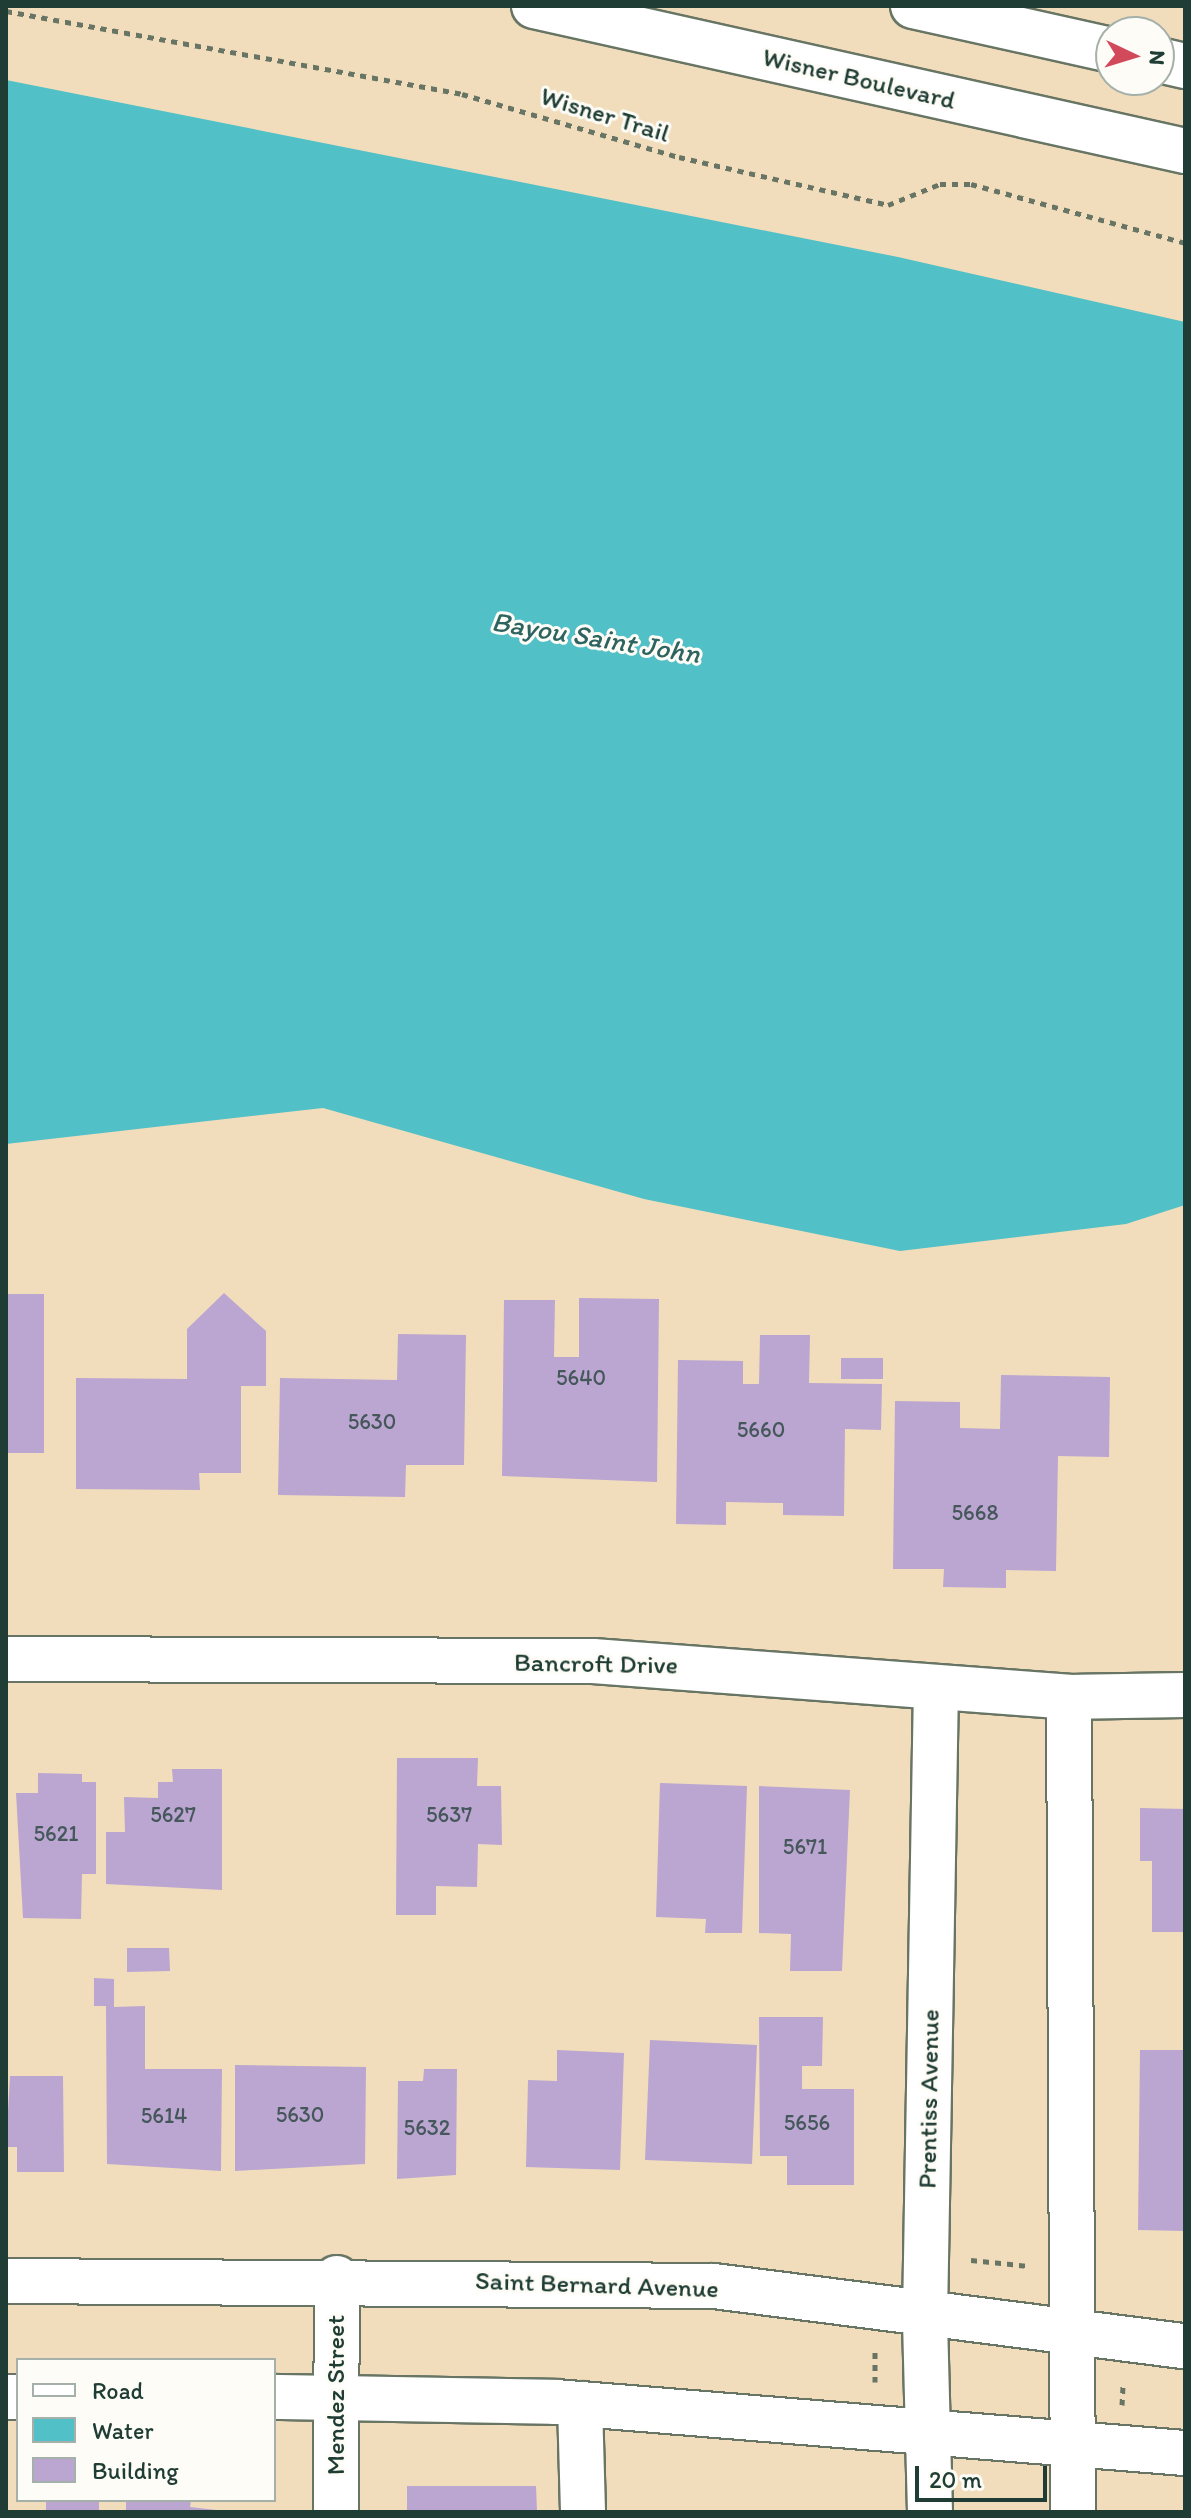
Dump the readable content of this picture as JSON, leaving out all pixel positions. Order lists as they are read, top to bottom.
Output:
{
  "streets": {
    "street": [
      "Wisner Boulevard",
      "Bancroft Drive",
      "Prentiss Avenue",
      "Saint Bernard Avenue",
      "Mendez Street"
    ],
    "path": ["Wisner Trail"]
  },
  "crossings": [
    ["Bancroft Drive", "Prentiss Avenue"],
    ["Prentiss Avenue", "Saint Bernard Avenue"],
    ["Saint Bernard Avenue", "Mendez Street"]
  ],
  "water": ["Bayou Saint John"],
  "house_numbers": [
    "5640",
    "5630",
    "5660",
    "5668",
    "5627",
    "5637",
    "5621",
    "5671",
    "5630",
    "5614",
    "5656",
    "5632"
  ],
  "legend": ["Road", "Water", "Building"],
  "scale_bar": "20 m",
  "north": "right"
}
